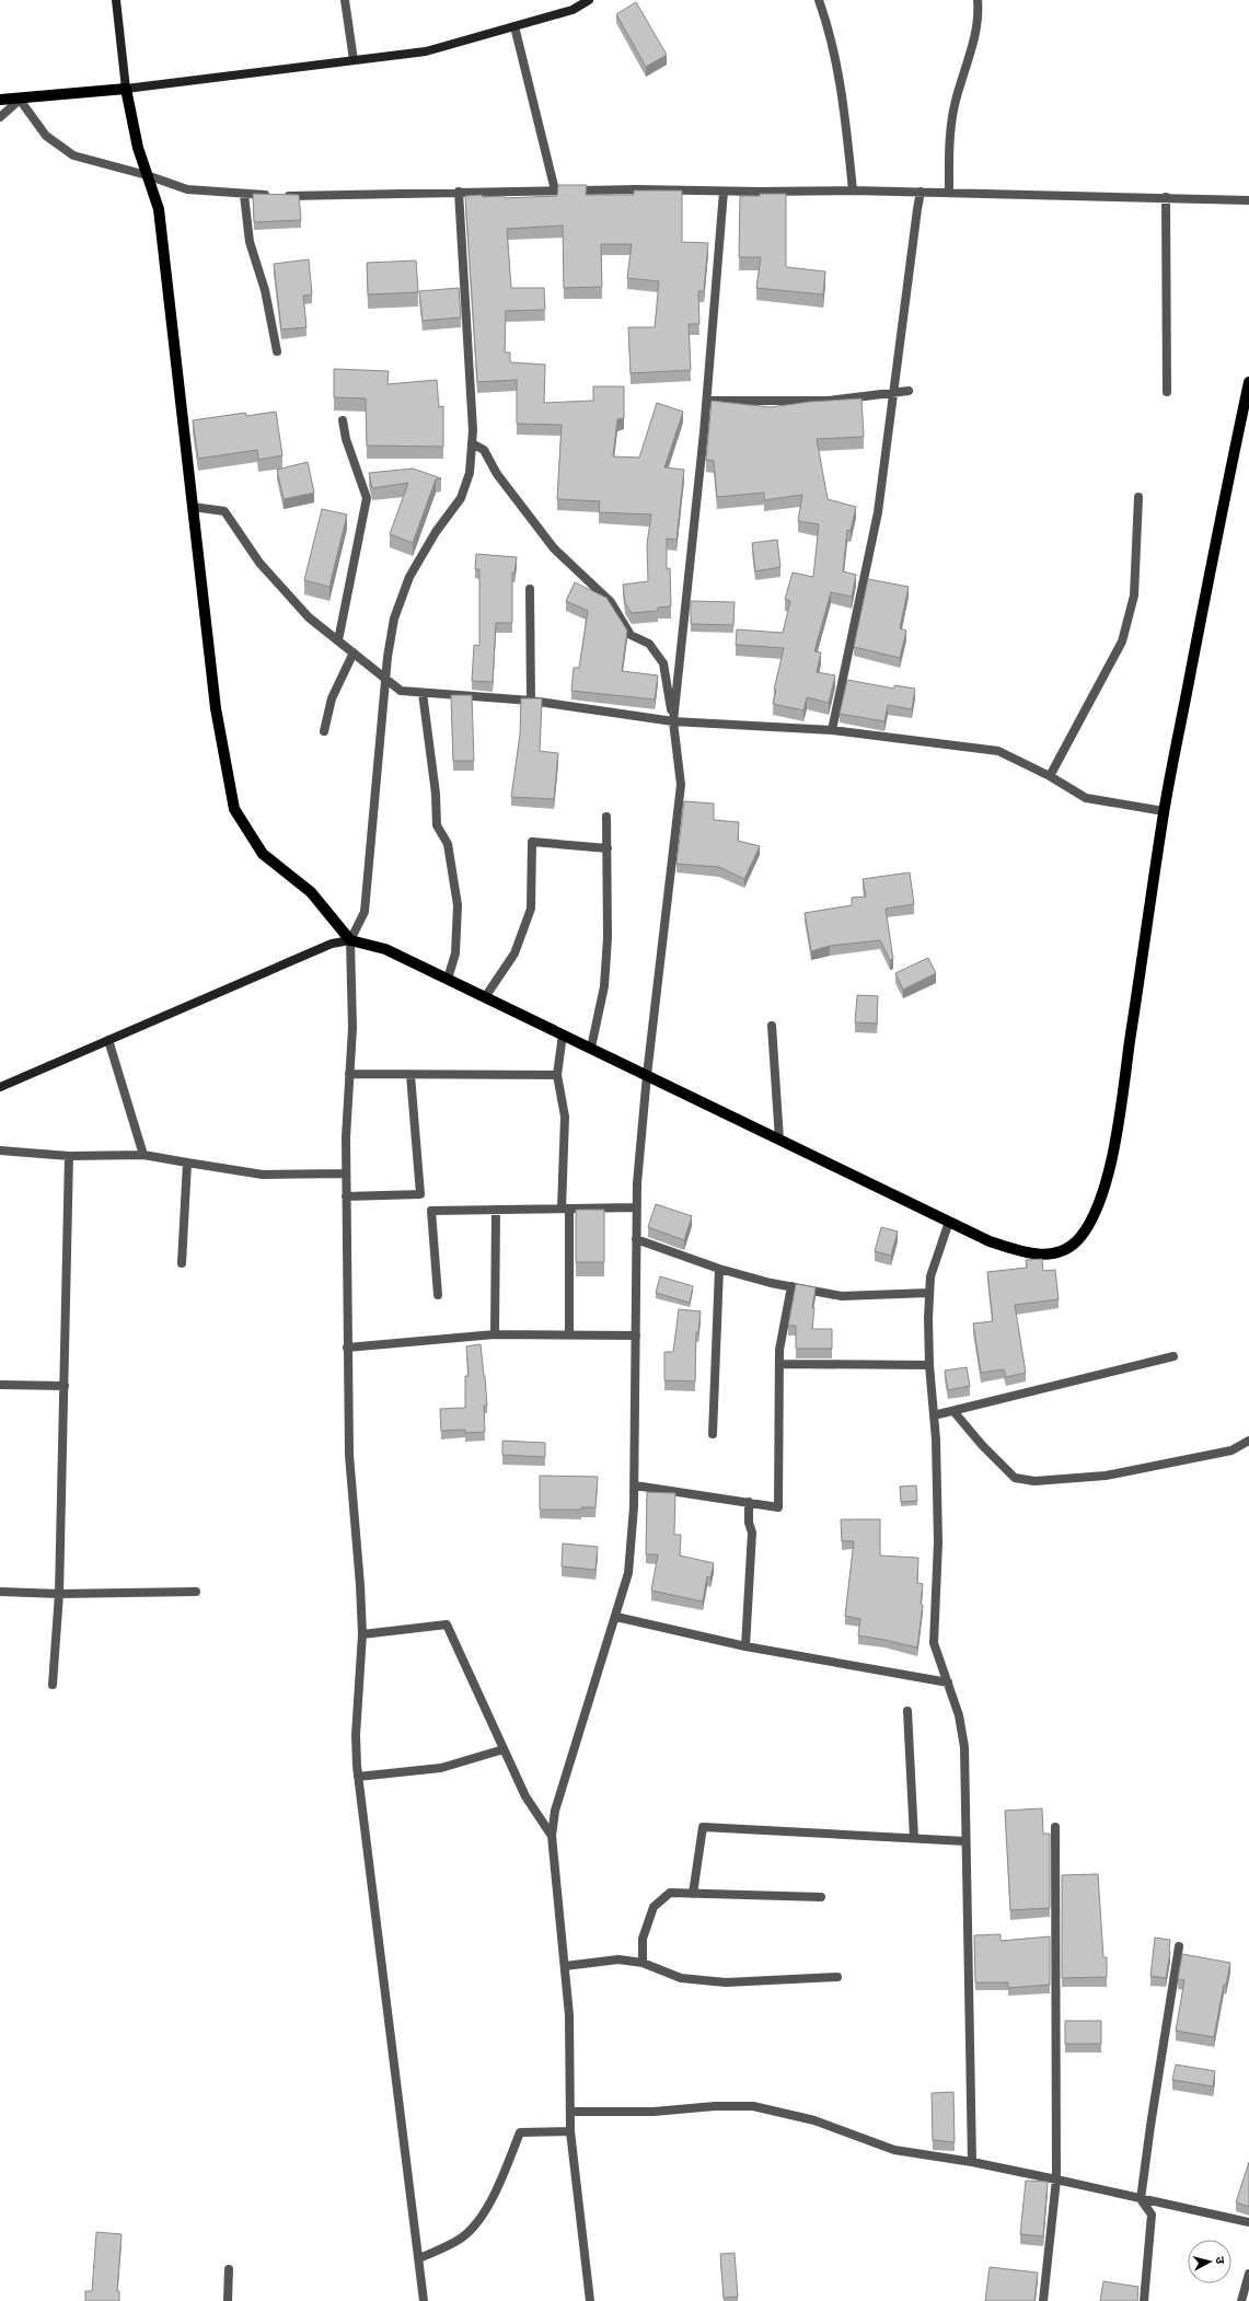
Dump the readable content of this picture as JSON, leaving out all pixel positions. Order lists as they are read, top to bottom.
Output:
{
  "north": "right"
}
